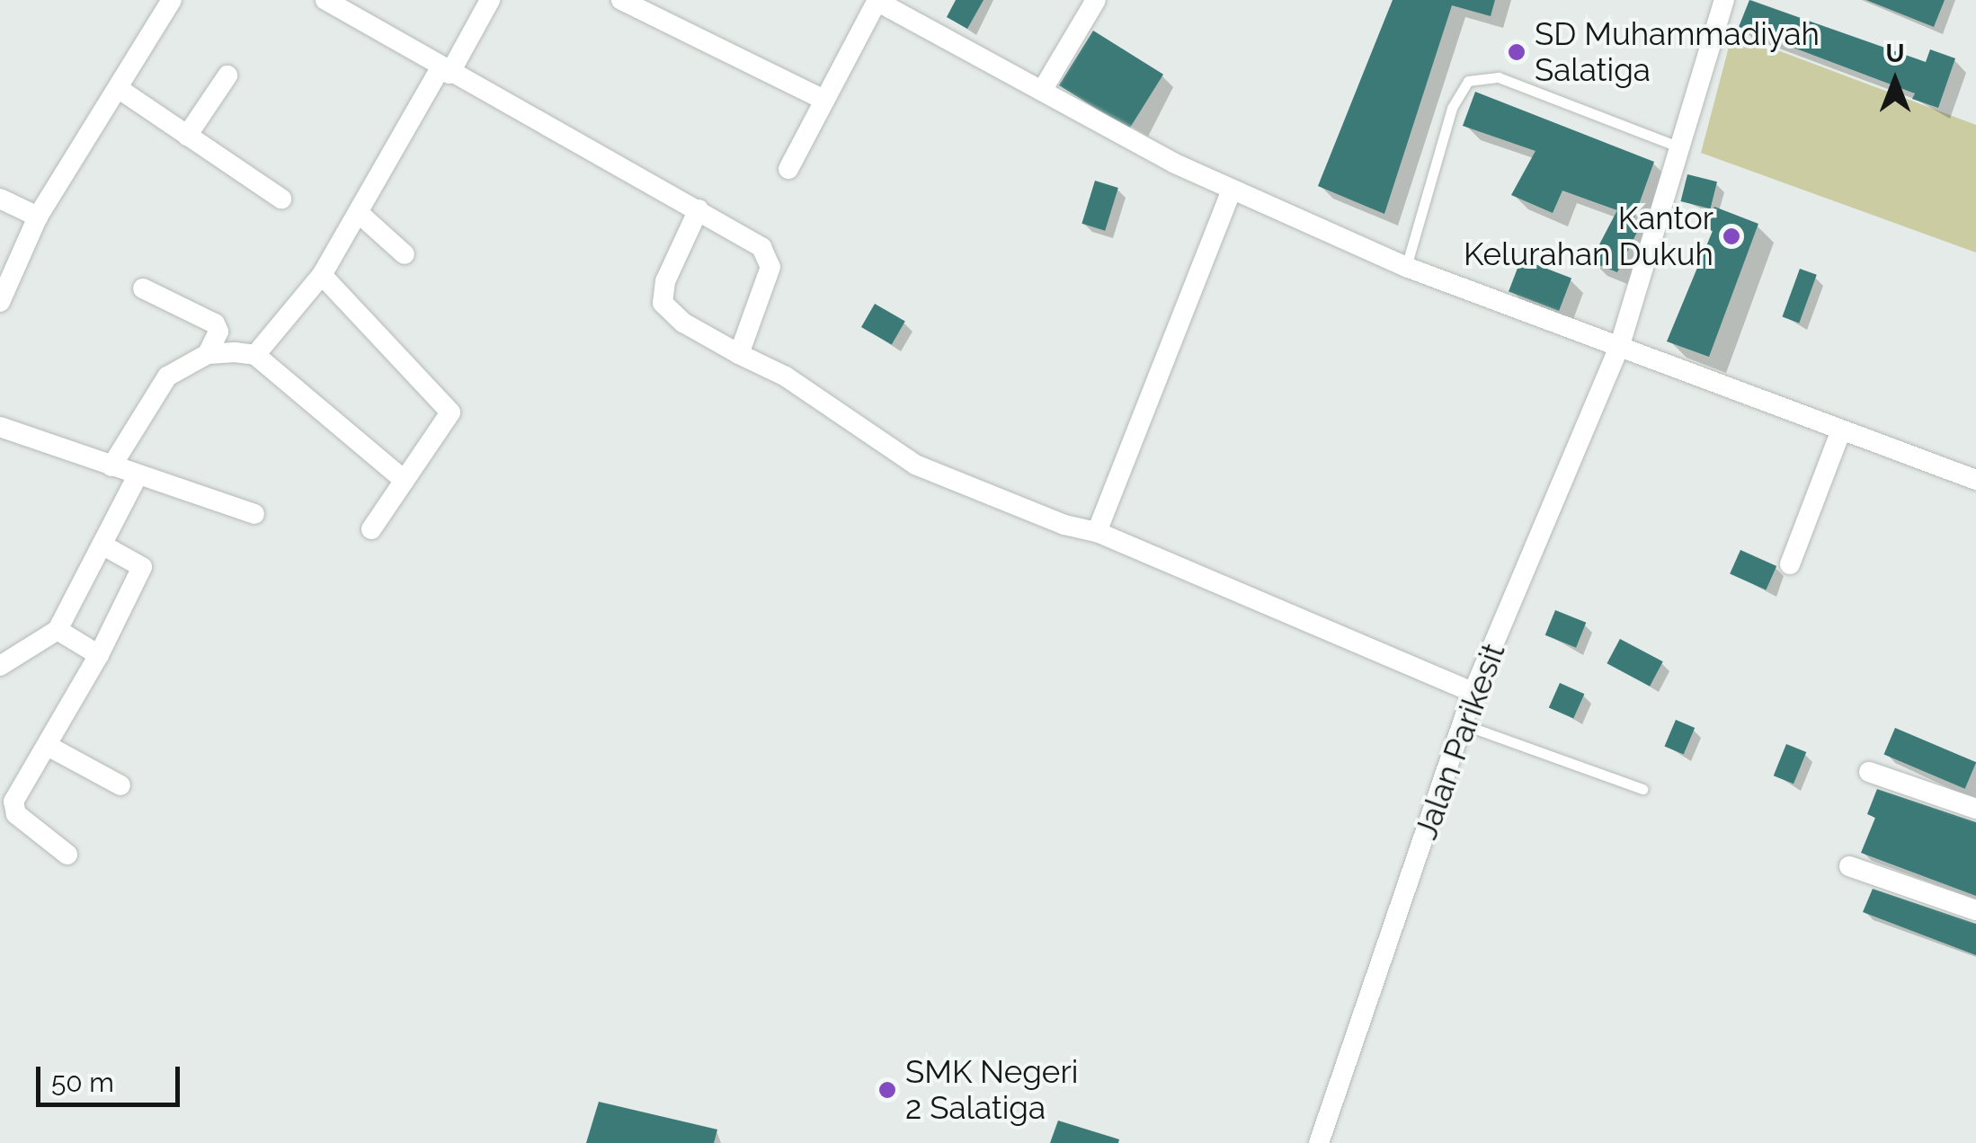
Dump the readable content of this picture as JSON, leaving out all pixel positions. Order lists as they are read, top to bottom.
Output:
{
  "streets": {
    "street": ["Jalan Parikesit"]
  },
  "places": ["SD Muhammadiyah Salatiga", "Kantor Kelurahan Dukuh", "SMK Negeri 2 Salatiga"],
  "scale_bar": "50 m",
  "north": "top"
}
